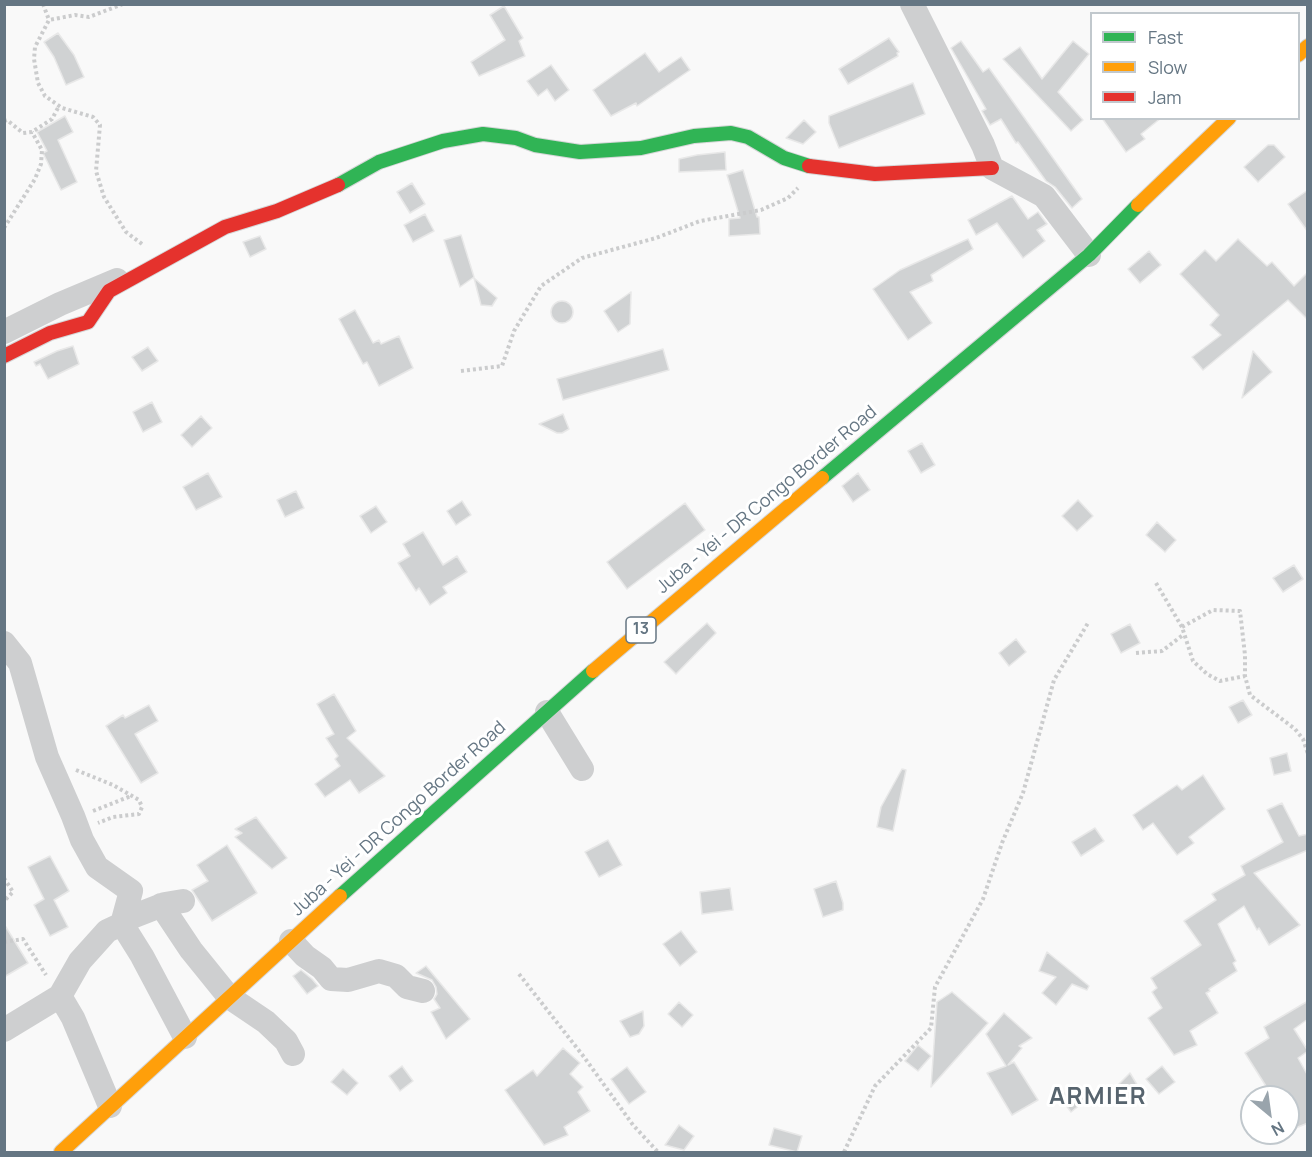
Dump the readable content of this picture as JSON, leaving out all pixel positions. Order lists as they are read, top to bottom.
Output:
{
  "streets": {
    "main road": ["Juba - Yei - DR Congo Border Road", "13"]
  },
  "districts": ["ARMIER"],
  "legend": ["Fast", "Slow", "Jam"],
  "north": "bottom right"
}
